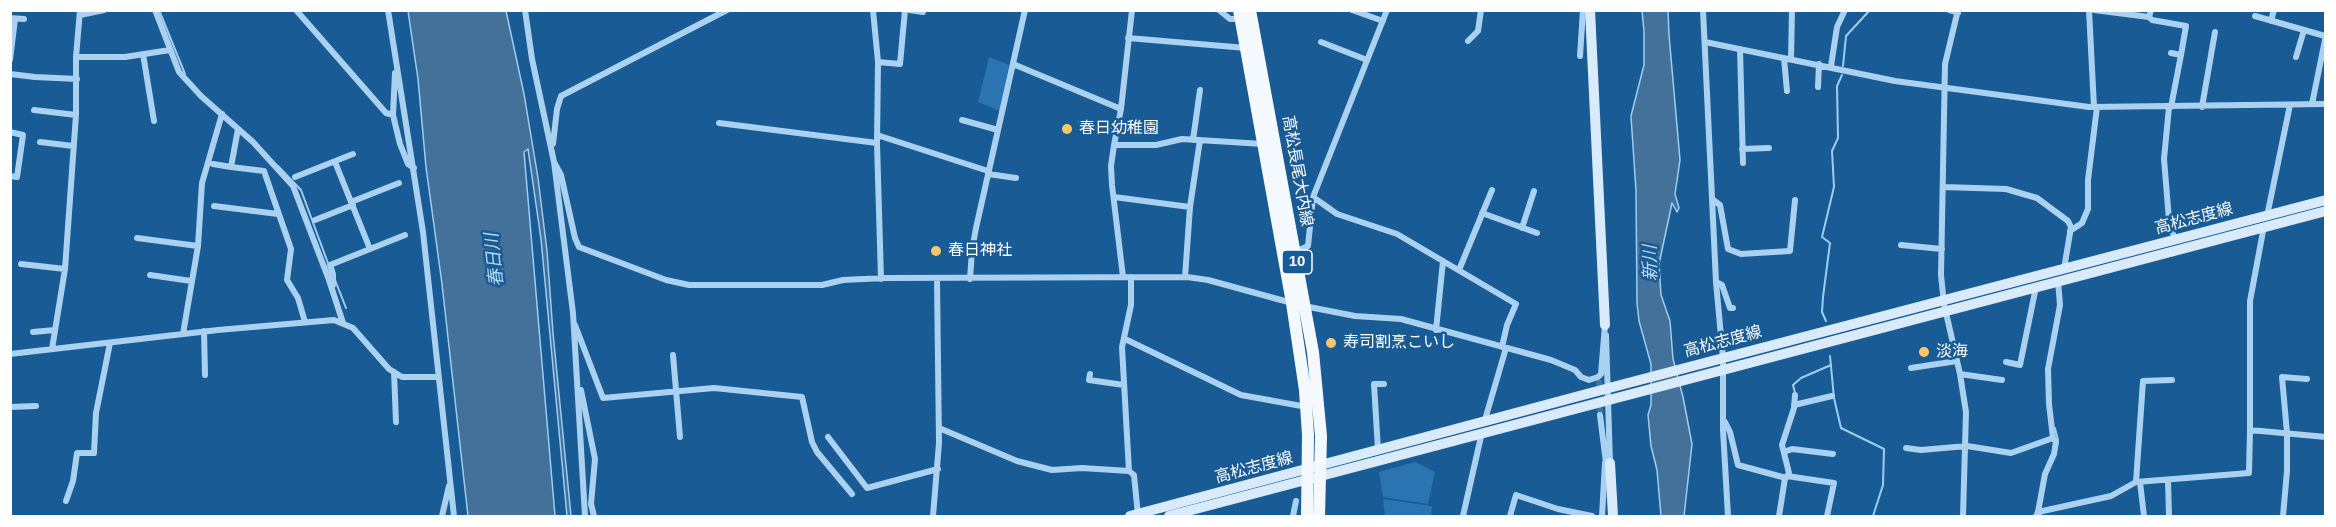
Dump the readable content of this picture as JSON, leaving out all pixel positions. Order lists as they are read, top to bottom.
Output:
{
  "streets": {
    "main road": ["高松長尾大内線", "高松志度線", "10"]
  },
  "crossings": [
    ["高松長尾大内線", "高松志度線"]
  ],
  "water": ["春日川", "新川"],
  "places": [
    "春日幼稚園",
    "春日神社",
    "寿司割烹こいし",
    "淡海"
  ]
}
